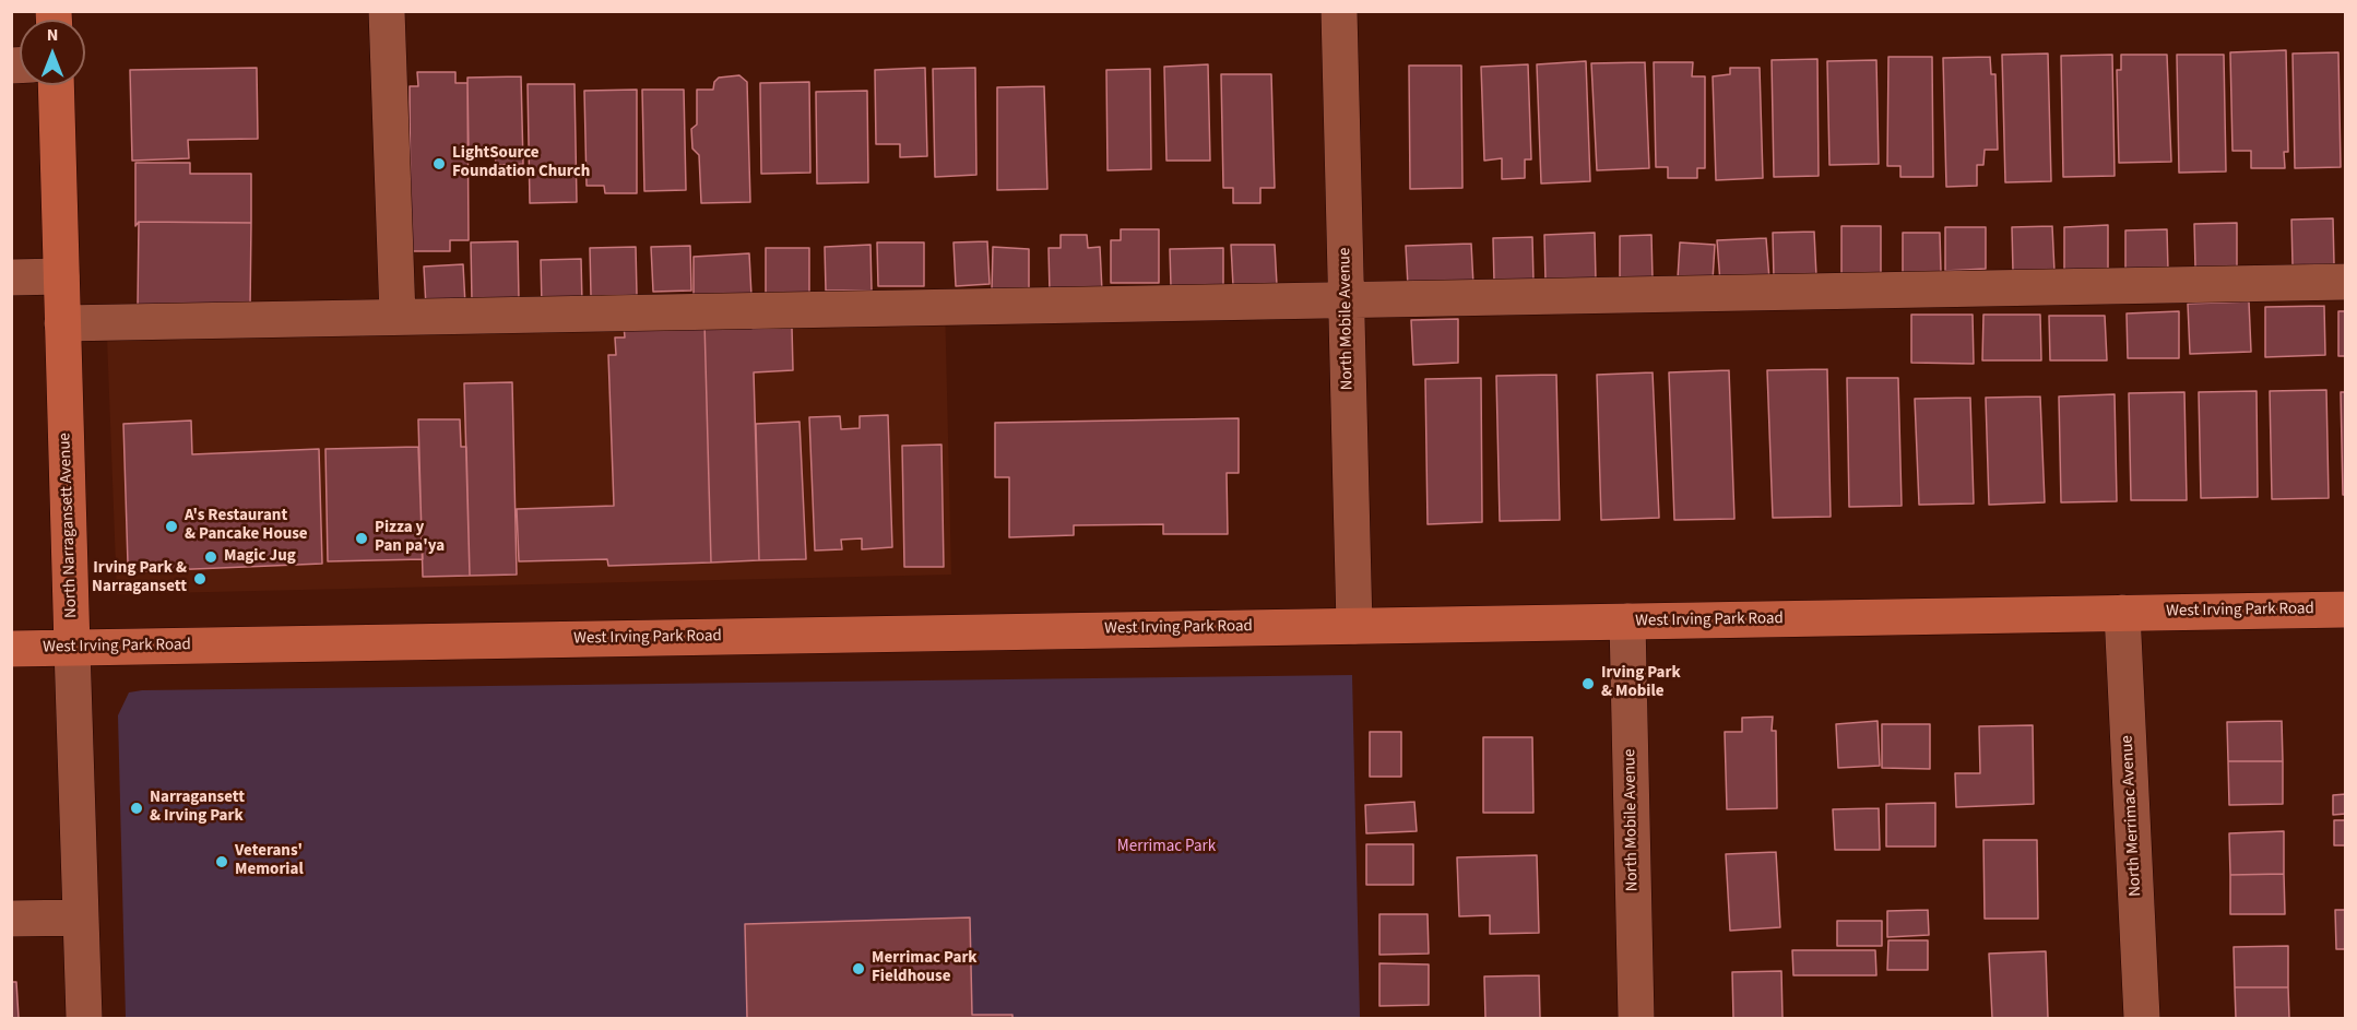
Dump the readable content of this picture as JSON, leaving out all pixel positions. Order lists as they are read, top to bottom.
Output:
{
  "streets": {
    "main road": ["North Narragansett Avenue", "West Irving Park Road"],
    "street": ["North Mobile Avenue", "North Merrimac Avenue"]
  },
  "crossings": [
    ["North Mobile Avenue", "West Irving Park Road"],
    ["North Narragansett Avenue", "West Irving Park Road"],
    ["West Irving Park Road", "North Merrimac Avenue"]
  ],
  "parks": ["Merrimac Park"],
  "places": [
    "LightSource Foundation Church",
    "A's Restaurant & Pancake House",
    "Pizza y Pan pa'ya",
    "Magic Jug",
    "Irving Park & Narragansett",
    "Irving Park & Mobile",
    "Narragansett & Irving Park",
    "Veterans' Memorial",
    "Merrimac Park Fieldhouse"
  ],
  "north": "top"
}
